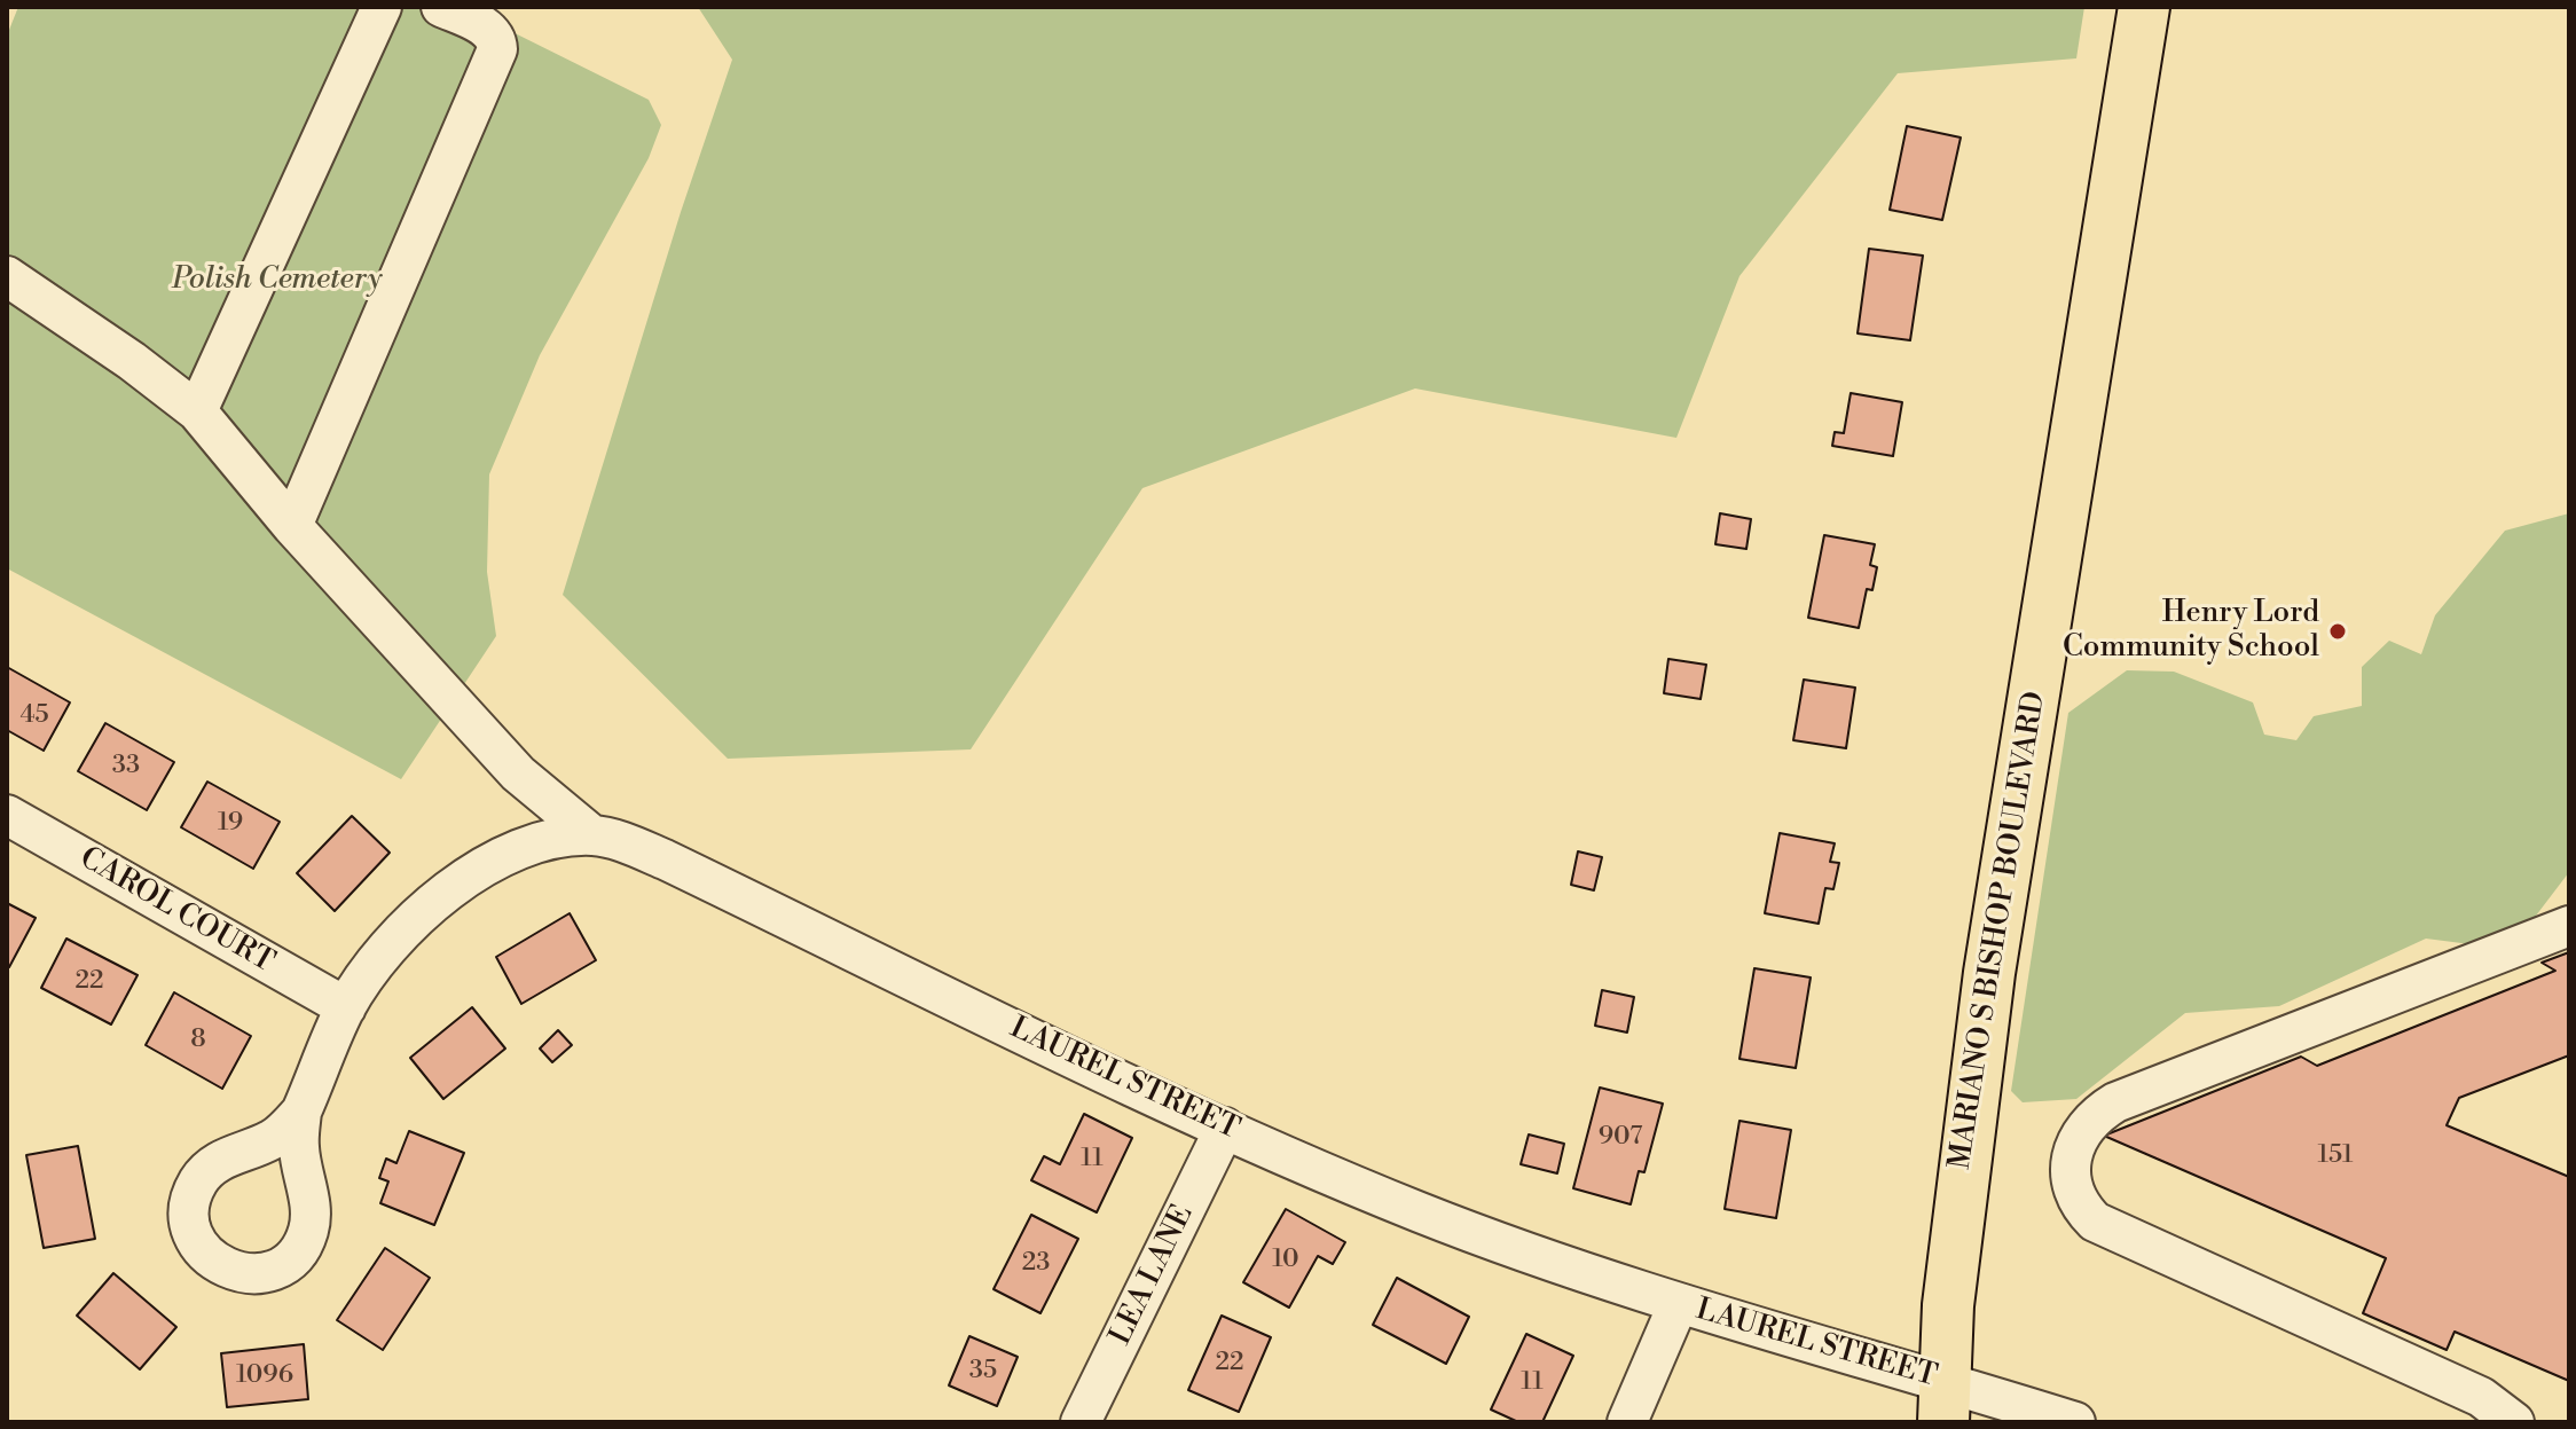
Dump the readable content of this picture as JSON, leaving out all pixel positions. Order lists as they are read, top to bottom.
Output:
{
  "streets": {
    "main road": ["MARIANO S BISHOP BOULEVARD"],
    "street": ["CAROL COURT", "LAUREL STREET", "LEA LANE"]
  },
  "crossings": [
    ["CAROL COURT", "LAUREL STREET"],
    ["MARIANO S BISHOP BOULEVARD", "LAUREL STREET"],
    ["LAUREL STREET", "LEA LANE"]
  ],
  "parks": ["Polish Cemetery"],
  "places": ["Henry Lord Community School"],
  "house_numbers": [
    "45",
    "33",
    "19",
    "22",
    "8",
    "907",
    "151",
    "11",
    "10",
    "23",
    "22",
    "35",
    "1096",
    "11"
  ]
}
